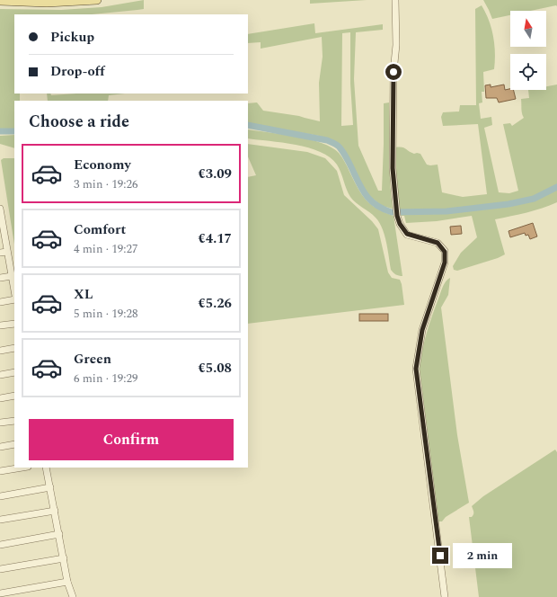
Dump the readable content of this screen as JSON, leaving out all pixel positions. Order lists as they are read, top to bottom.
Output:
{
  "north": "top",
  "page": {
    "banner": ["Pickup", "Drop-off"],
    "heading": "Choose a ride",
    "list": [
      {
        "name": "Economy",
        "note": "3 min · 19:26",
        "value": "€3.09"
      },
      {
        "name": "Comfort",
        "note": "4 min · 19:27",
        "value": "€4.17"
      },
      {
        "name": "XL",
        "note": "5 min · 19:28",
        "value": "€5.26"
      },
      {
        "name": "Green",
        "note": "6 min · 19:29",
        "value": "€5.08"
      }
    ],
    "buttons": "Confirm",
    "bubble": "2 min"
  }
}
